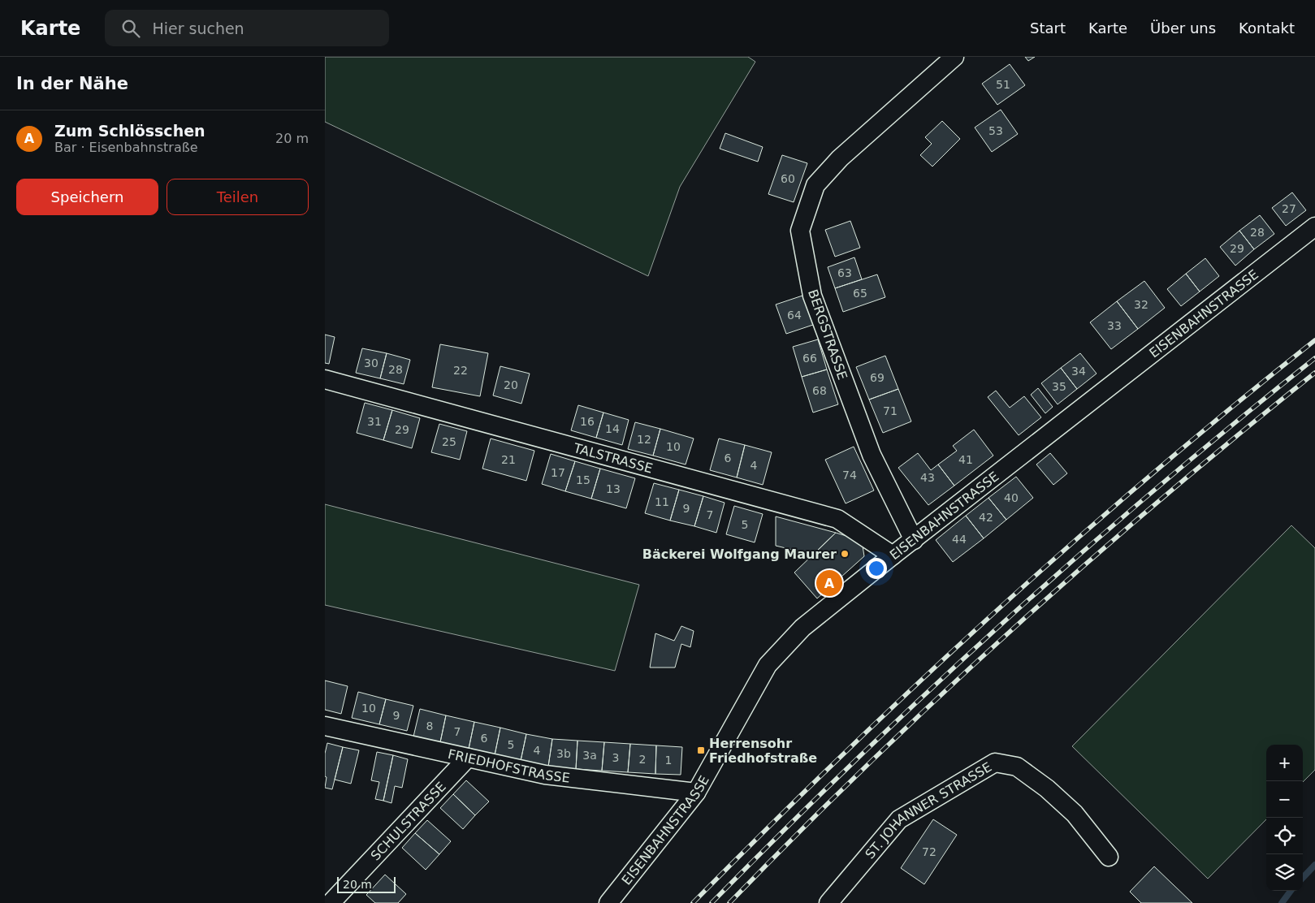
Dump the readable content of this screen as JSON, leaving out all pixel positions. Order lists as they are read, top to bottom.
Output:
{
  "streets": {
    "street": [
      "EISENBAHNSTRASSE",
      "BERGSTRASSE",
      "TALSTRASSE",
      "FRIEDHOFSTRASSE",
      "ST. JOHANNER STRASSE",
      "SCHULSTRASSE"
    ]
  },
  "crossings": [
    ["EISENBAHNSTRASSE", "BERGSTRASSE"],
    ["EISENBAHNSTRASSE", "TALSTRASSE"],
    ["EISENBAHNSTRASSE", "FRIEDHOFSTRASSE"],
    ["FRIEDHOFSTRASSE", "SCHULSTRASSE"]
  ],
  "places": {
    "other": ["Bäckerei Wolfgang Maurer"],
    "transit": ["Herrensohr Friedhofstraße"]
  },
  "house_numbers": [
    "51",
    "53",
    "60",
    "27",
    "28",
    "29",
    "63",
    "65",
    "32",
    "64",
    "33",
    "66",
    "30",
    "28",
    "22",
    "34",
    "69",
    "20",
    "35",
    "68",
    "71",
    "31",
    "16",
    "14",
    "29",
    "12",
    "25",
    "10",
    "6",
    "21",
    "41",
    "4",
    "17",
    "74",
    "43",
    "15",
    "13",
    "40",
    "11",
    "9",
    "7",
    "42",
    "5",
    "44",
    "10",
    "9",
    "8",
    "7",
    "6",
    "5",
    "4",
    "3b",
    "3a",
    "3",
    "2",
    "1",
    "72"
  ],
  "scale_bar": "20 m",
  "page": {
    "header": "Karte",
    "search": "Hier suchen",
    "nav": [
      "Start",
      "Karte",
      "Über uns",
      "Kontakt"
    ],
    "heading": "In der Nähe",
    "list": [
      {
        "mark": "A",
        "name": "Zum Schlösschen",
        "note": "Bar · Eisenbahnstraße",
        "value": "20 m"
      }
    ],
    "buttons": ["Speichern", "Teilen"],
    "pins": "A",
    "map_buttons": ["+", "−"],
    "scale": "20 m"
  }
}
